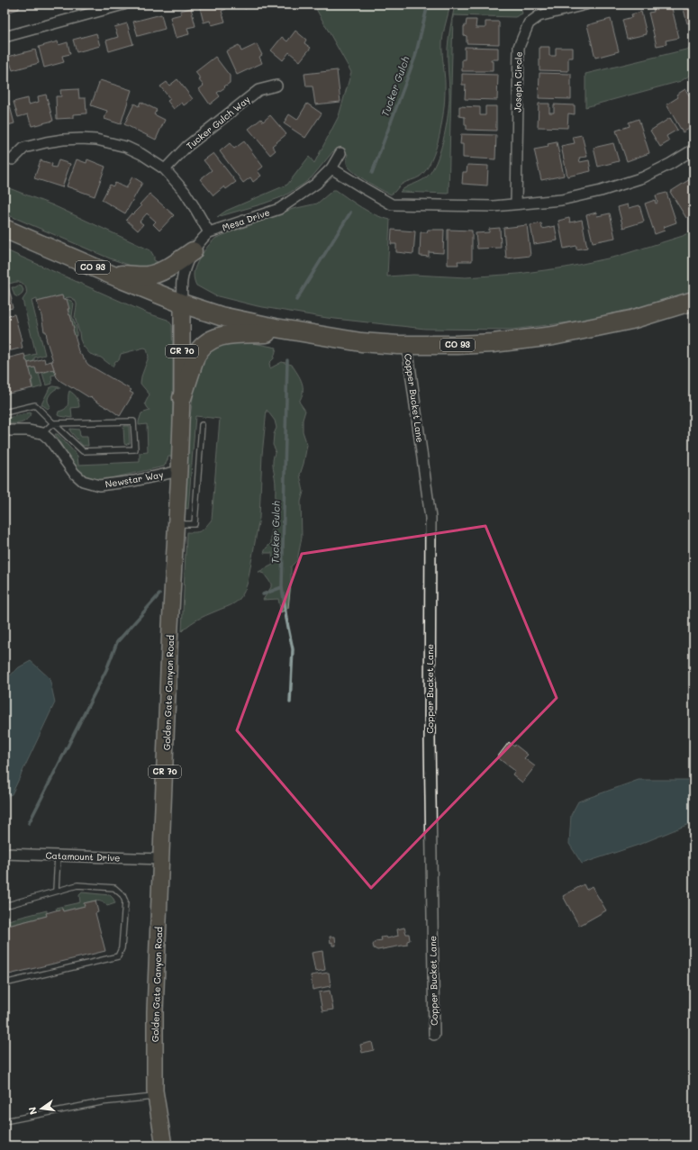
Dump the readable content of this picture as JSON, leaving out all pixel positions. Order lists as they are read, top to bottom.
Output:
{
  "streets": {
    "highway": ["CO 93"],
    "main road": ["CR 70", "Golden Gate Canyon Road"],
    "street": [
      "Joseph Circle",
      "Tucker Gulch Way",
      "Mesa Drive",
      "Copper Bucket Lane",
      "Newstar Way",
      "Catamount Drive"
    ]
  },
  "crossings": [
    ["Mesa Drive", "CO 93"],
    ["Mesa Drive", "Golden Gate Canyon Road"],
    ["CO 93", "Copper Bucket Lane"],
    ["CO 93", "Golden Gate Canyon Road"],
    ["Newstar Way", "Golden Gate Canyon Road"],
    ["Golden Gate Canyon Road", "Catamount Drive"]
  ],
  "water": ["Tucker Gulch"],
  "north": "left"
}
